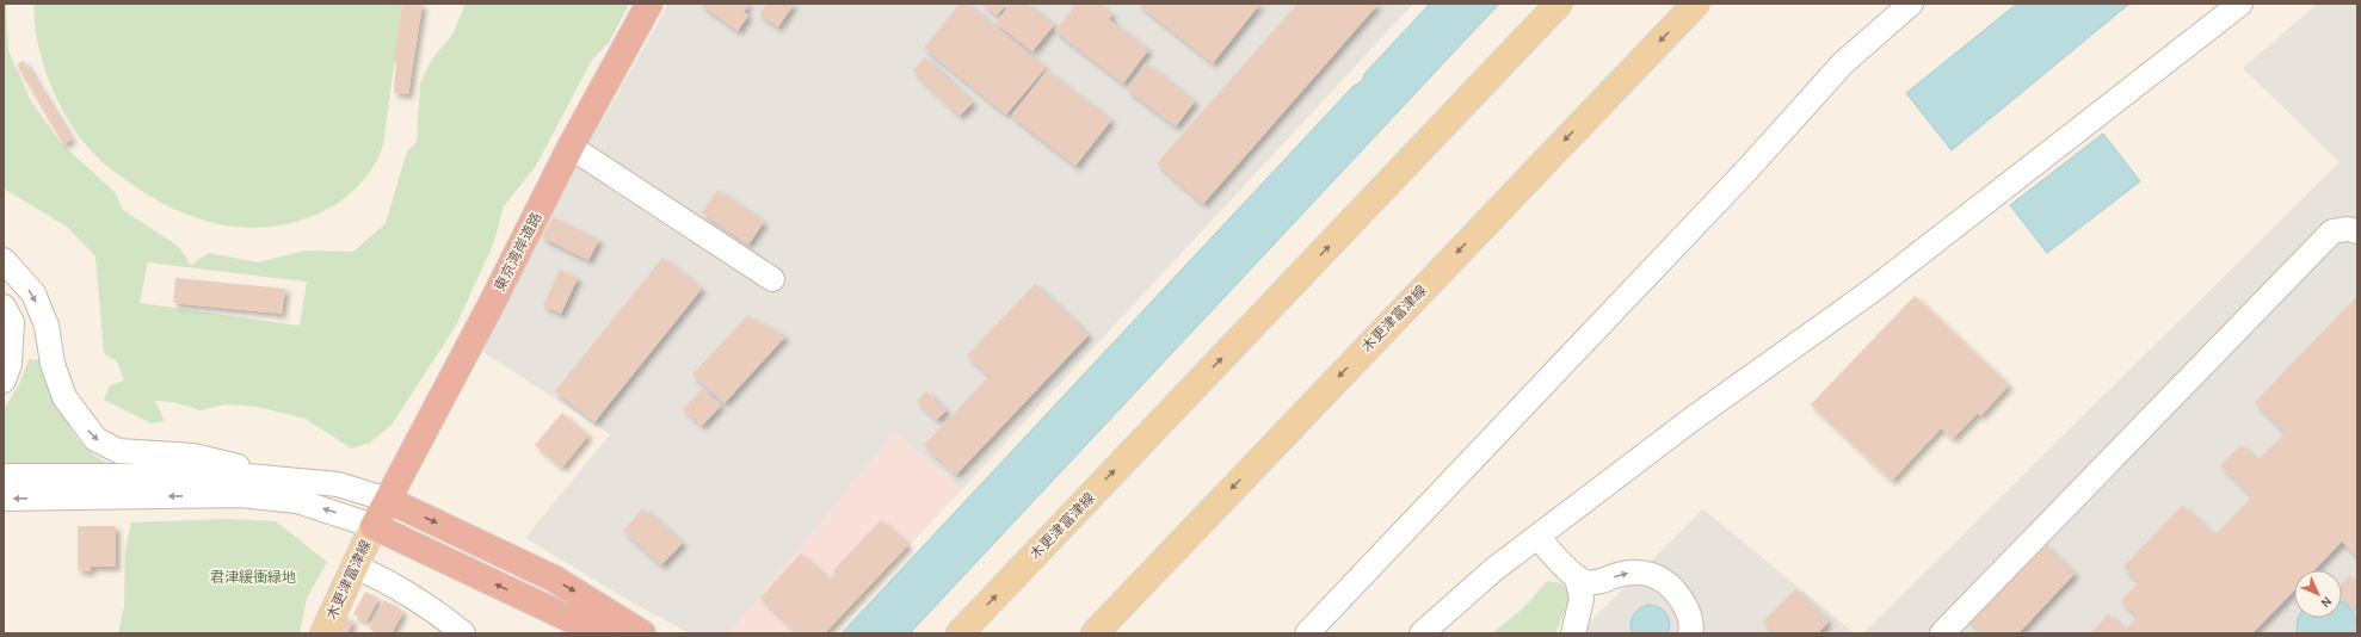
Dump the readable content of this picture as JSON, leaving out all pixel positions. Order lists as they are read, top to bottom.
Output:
{
  "streets": {
    "highway": ["東京湾岸道路"],
    "main road": ["木更津富津線"]
  },
  "crossings": [
    ["東京湾岸道路", "木更津富津線"]
  ],
  "parks": ["君津緩衝緑地"],
  "north": "bottom right"
}
